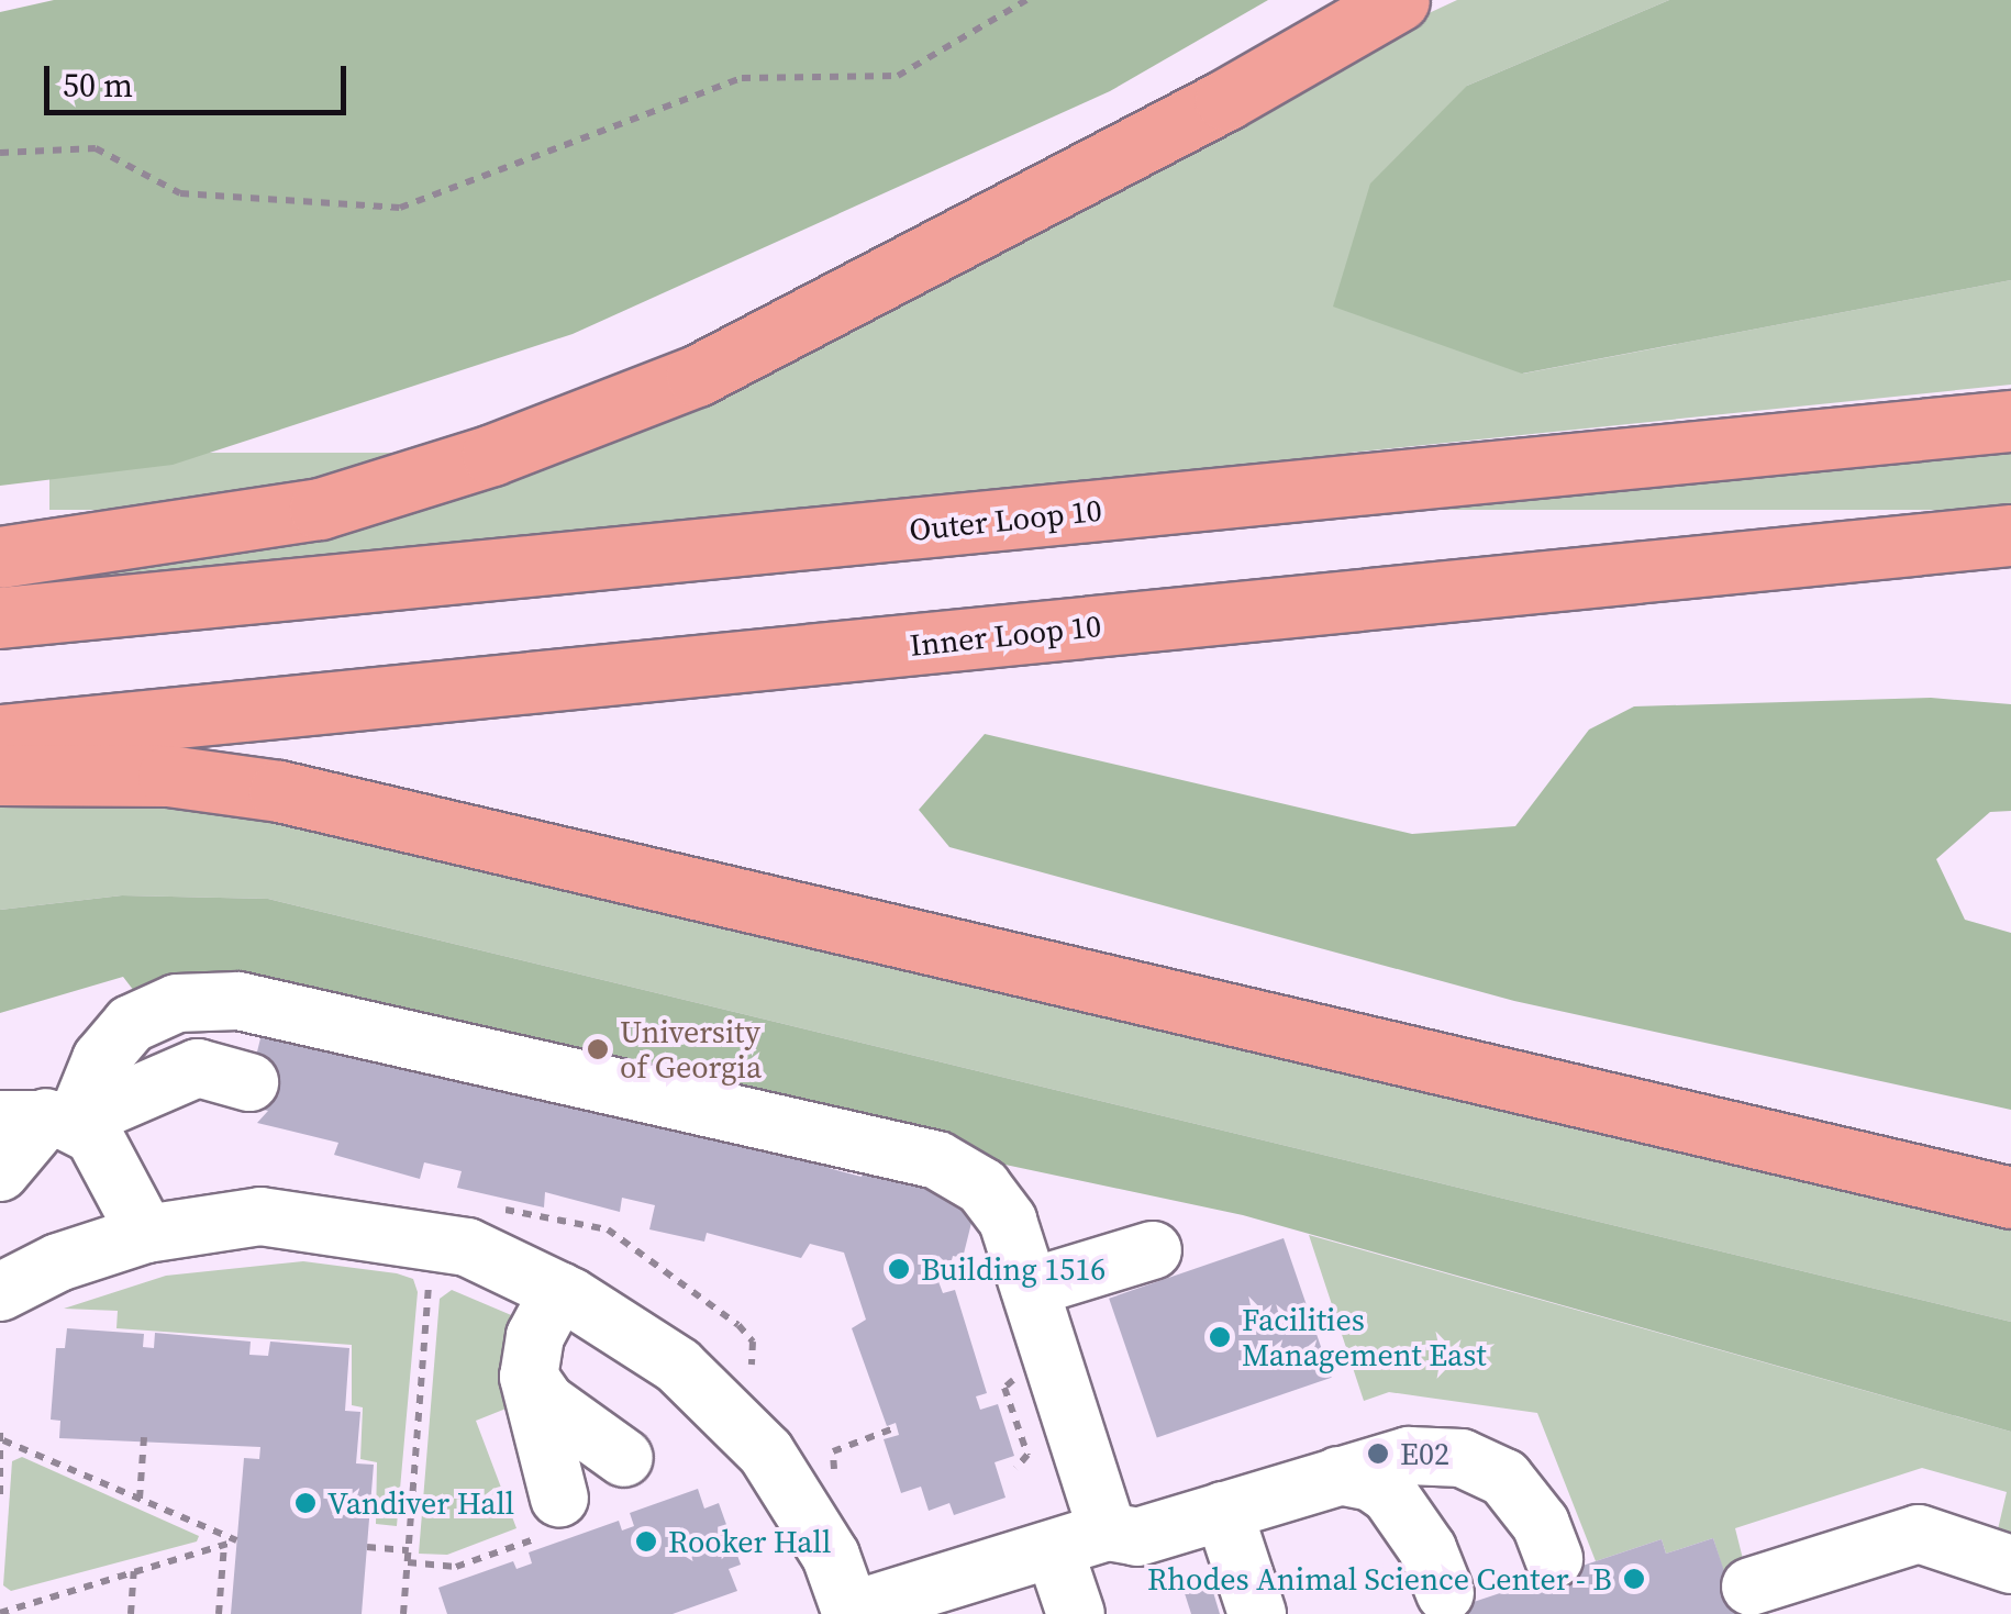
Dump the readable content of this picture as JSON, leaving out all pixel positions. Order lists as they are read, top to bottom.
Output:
{
  "streets": {
    "highway": ["Outer Loop 10", "Inner Loop 10"]
  },
  "places": [
    "University of Georgia",
    "Building 1516",
    "Facilities Management East",
    "E02",
    "Vandiver Hall",
    "Rooker Hall",
    "Rhodes Animal Science Center - B"
  ],
  "scale_bar": "50 m"
}
